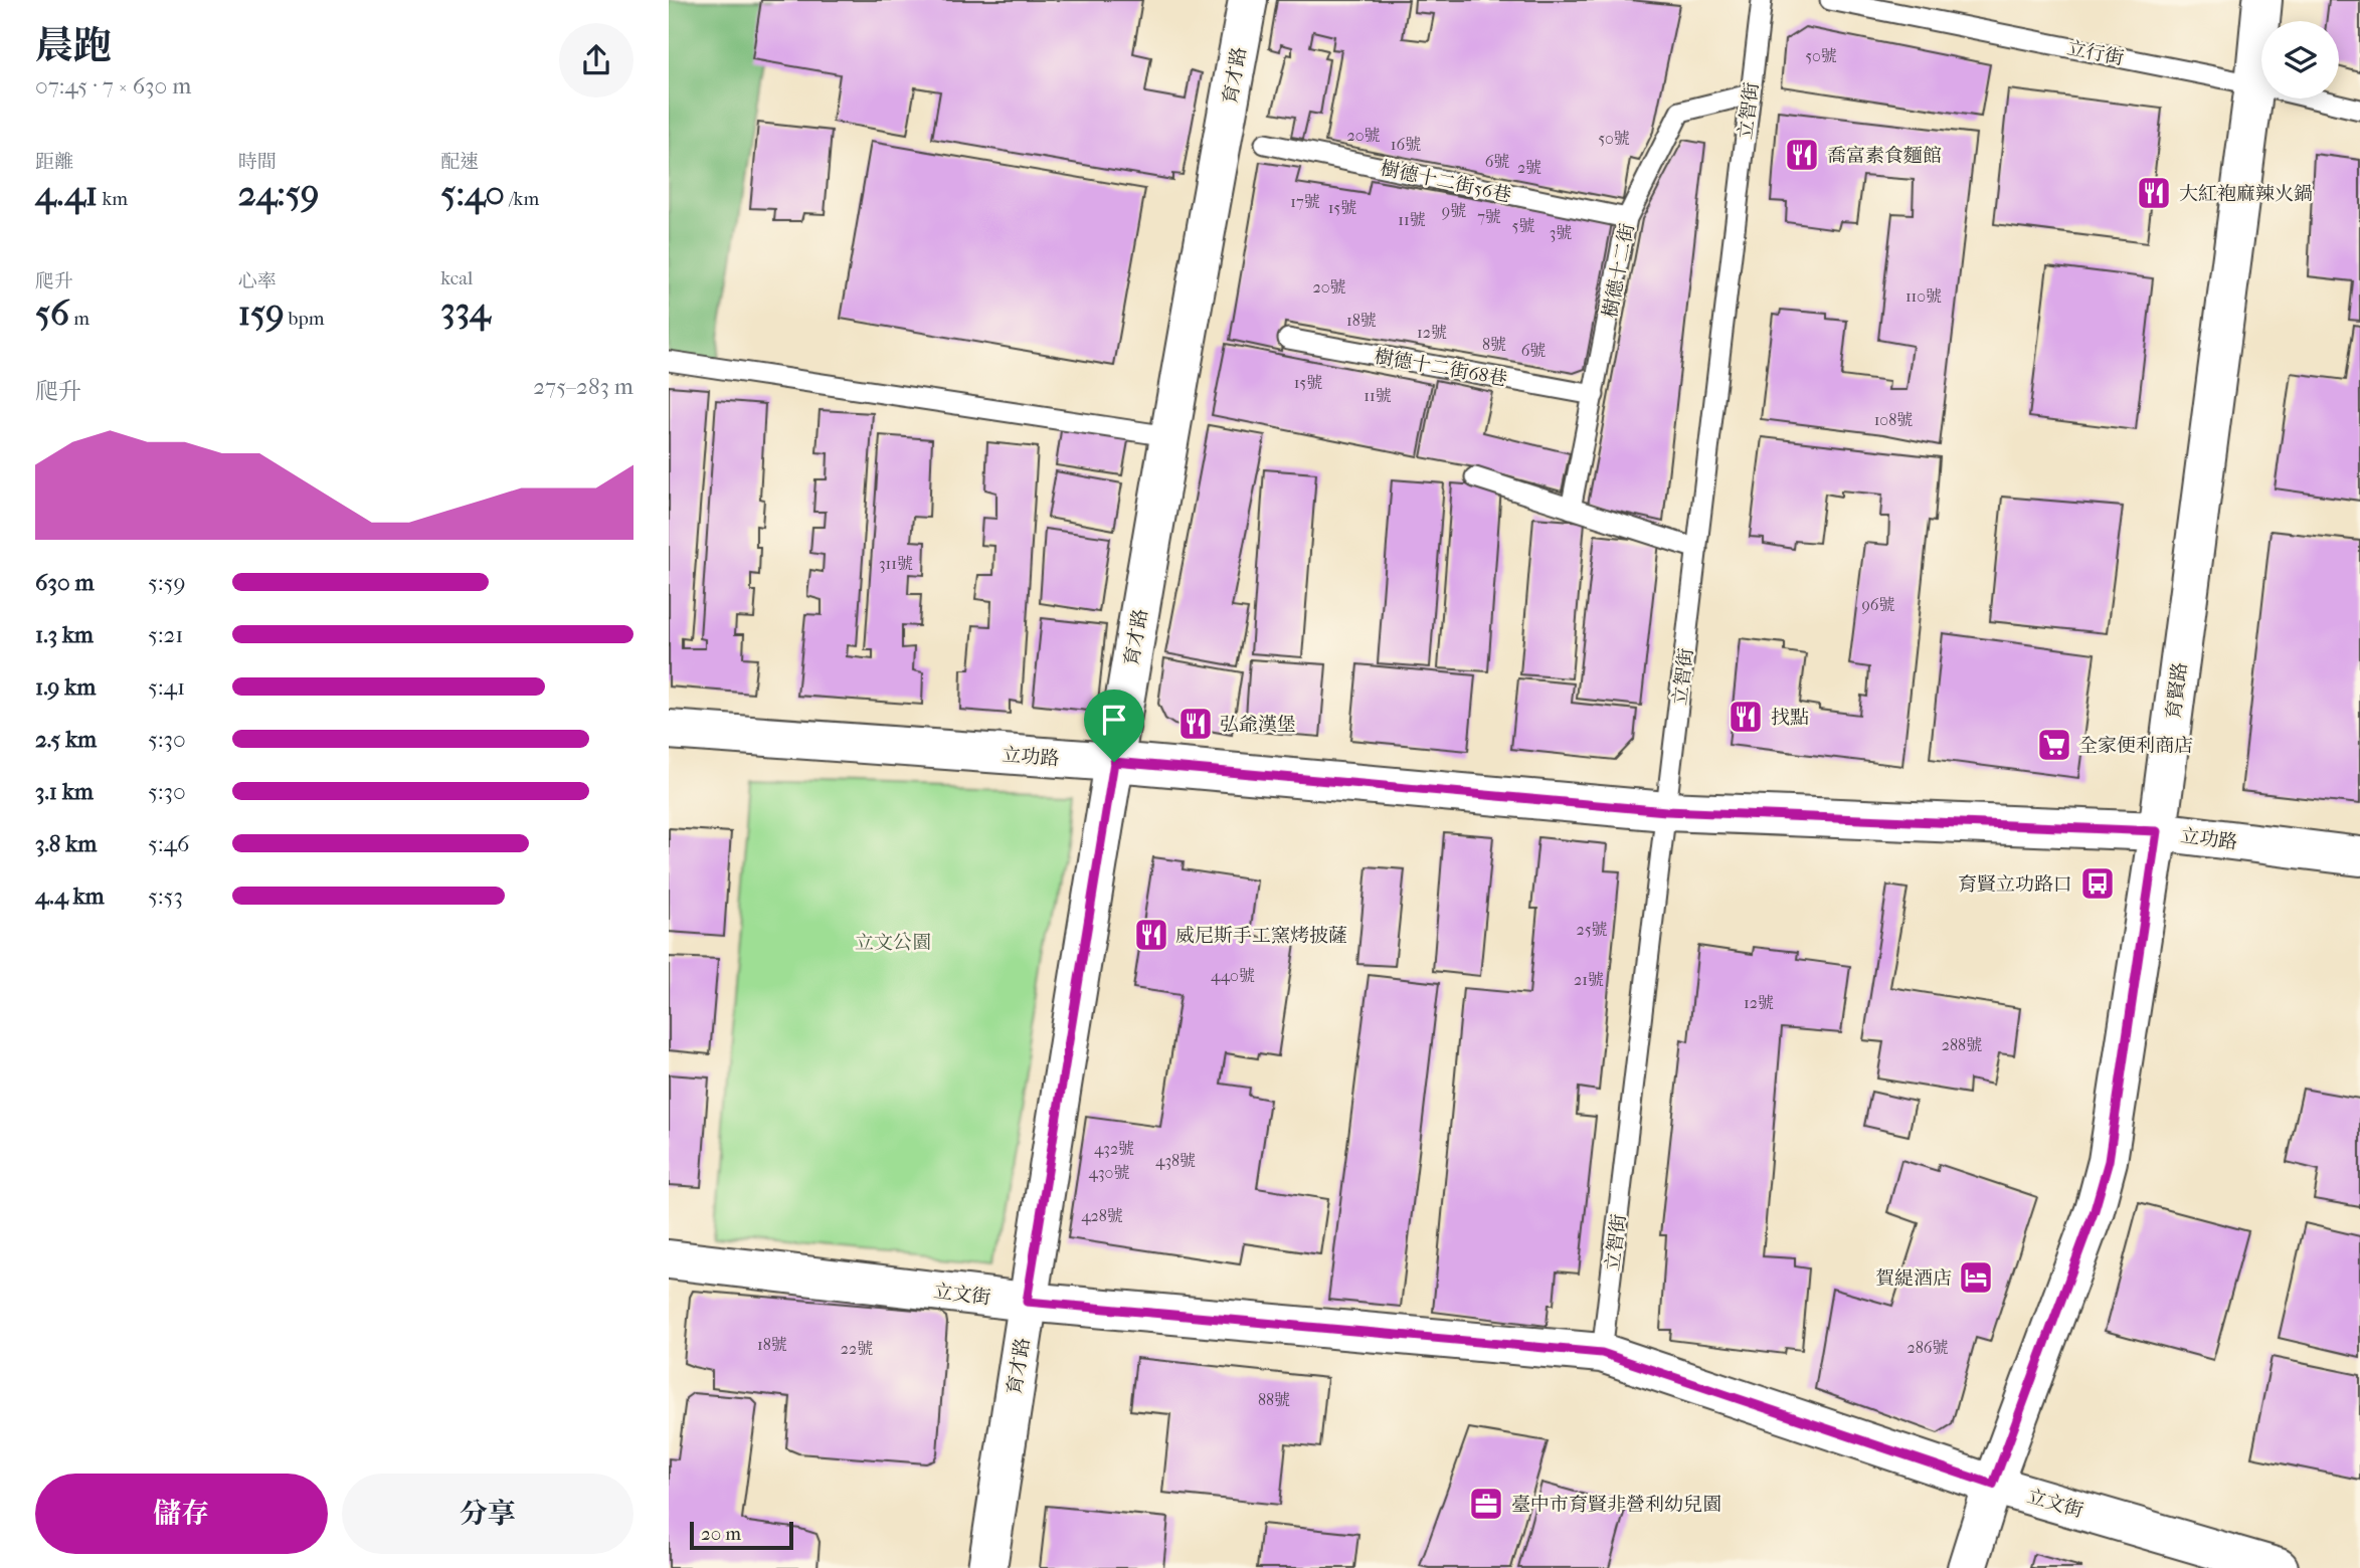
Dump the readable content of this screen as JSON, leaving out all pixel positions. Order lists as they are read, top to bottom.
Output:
{
  "streets": {
    "street": [
      "育才路",
      "育賢路",
      "立功路",
      "立文街"
    ],
    "lane": [
      "立行街",
      "立智街",
      "樹德十二街56巷",
      "樹德十二街",
      "樹德十二街68巷"
    ]
  },
  "crossings": [
    ["立行街", "育賢路"],
    ["育才路", "立功路"],
    ["育才路", "立文街"],
    ["立智街", "樹德十二街"],
    ["立智街", "立功路"],
    ["立智街", "立文街"],
    ["樹德十二街56巷", "樹德十二街"],
    ["樹德十二街", "樹德十二街68巷"],
    ["育賢路", "立功路"],
    ["育賢路", "立文街"]
  ],
  "parks": ["立文公園"],
  "places": {
    "restaurant": [
      "喬富素食麵館",
      "大紅袍麻辣火鍋",
      "找點",
      "弘爺漢堡",
      "威尼斯手工窯烤披薩"
    ],
    "supermarket": ["全家便利商店"],
    "bus stop": ["育賢立功路口"],
    "hotel": ["賀緹酒店"],
    "office": ["臺中市育賢非營利幼兒園"]
  },
  "house_numbers": [
    "50號",
    "20號",
    "50號",
    "16號",
    "6號",
    "2號",
    "17號",
    "15號",
    "9號",
    "7號",
    "11號",
    "5號",
    "3號",
    "20號",
    "110號",
    "18號",
    "12號",
    "8號",
    "6號",
    "15號",
    "11號",
    "108號",
    "311號",
    "96號",
    "25號",
    "440號",
    "21號",
    "12號",
    "288號",
    "432號",
    "438號",
    "430號",
    "428號",
    "18號",
    "286號",
    "22號",
    "88號"
  ],
  "scale_bar": "20 m",
  "page": {
    "heading": ["晨跑", "07:45 · 7 × 630 m"],
    "stats": [
      ["距離", "4.41 km"],
      ["時間", "24:59"],
      ["配速", "5:40 /km"],
      ["爬升", "56 m"],
      ["心率", "159 bpm"],
      ["kcal", "334"]
    ],
    "chart": ["爬升", "275–283 m"],
    "list": [
      {
        "name": "630 m",
        "note": "5:59"
      },
      {
        "name": "1.3 km",
        "note": "5:21"
      },
      {
        "name": "1.9 km",
        "note": "5:41"
      },
      {
        "name": "2.5 km",
        "note": "5:30"
      },
      {
        "name": "3.1 km",
        "note": "5:30"
      },
      {
        "name": "3.8 km",
        "note": "5:46"
      },
      {
        "name": "4.4 km",
        "note": "5:53"
      }
    ],
    "buttons": ["儲存", "分享"],
    "scale": "20 m"
  }
}
